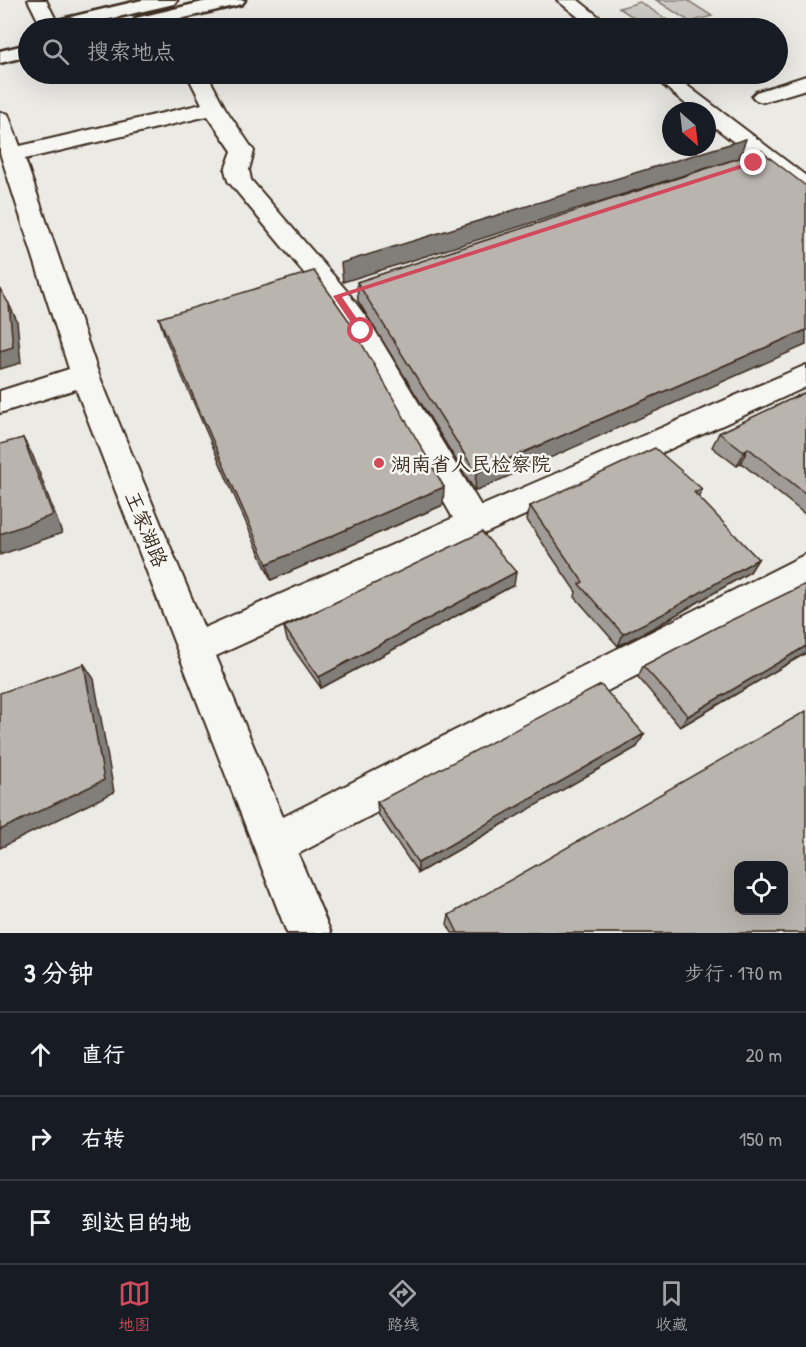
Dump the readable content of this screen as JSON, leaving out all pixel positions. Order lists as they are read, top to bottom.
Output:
{
  "streets": {
    "street": ["王家湖路"]
  },
  "places": ["湖南省人民检察院"],
  "north": "bottom right",
  "page": {
    "search": "搜索地点",
    "heading": ["3 分钟", "步行 · 170 m"],
    "list": [
      ["直行", "20 m"],
      ["右转", "150 m"],
      "到达目的地"
    ],
    "nav": ["地图", "路线", "收藏"]
  }
}
